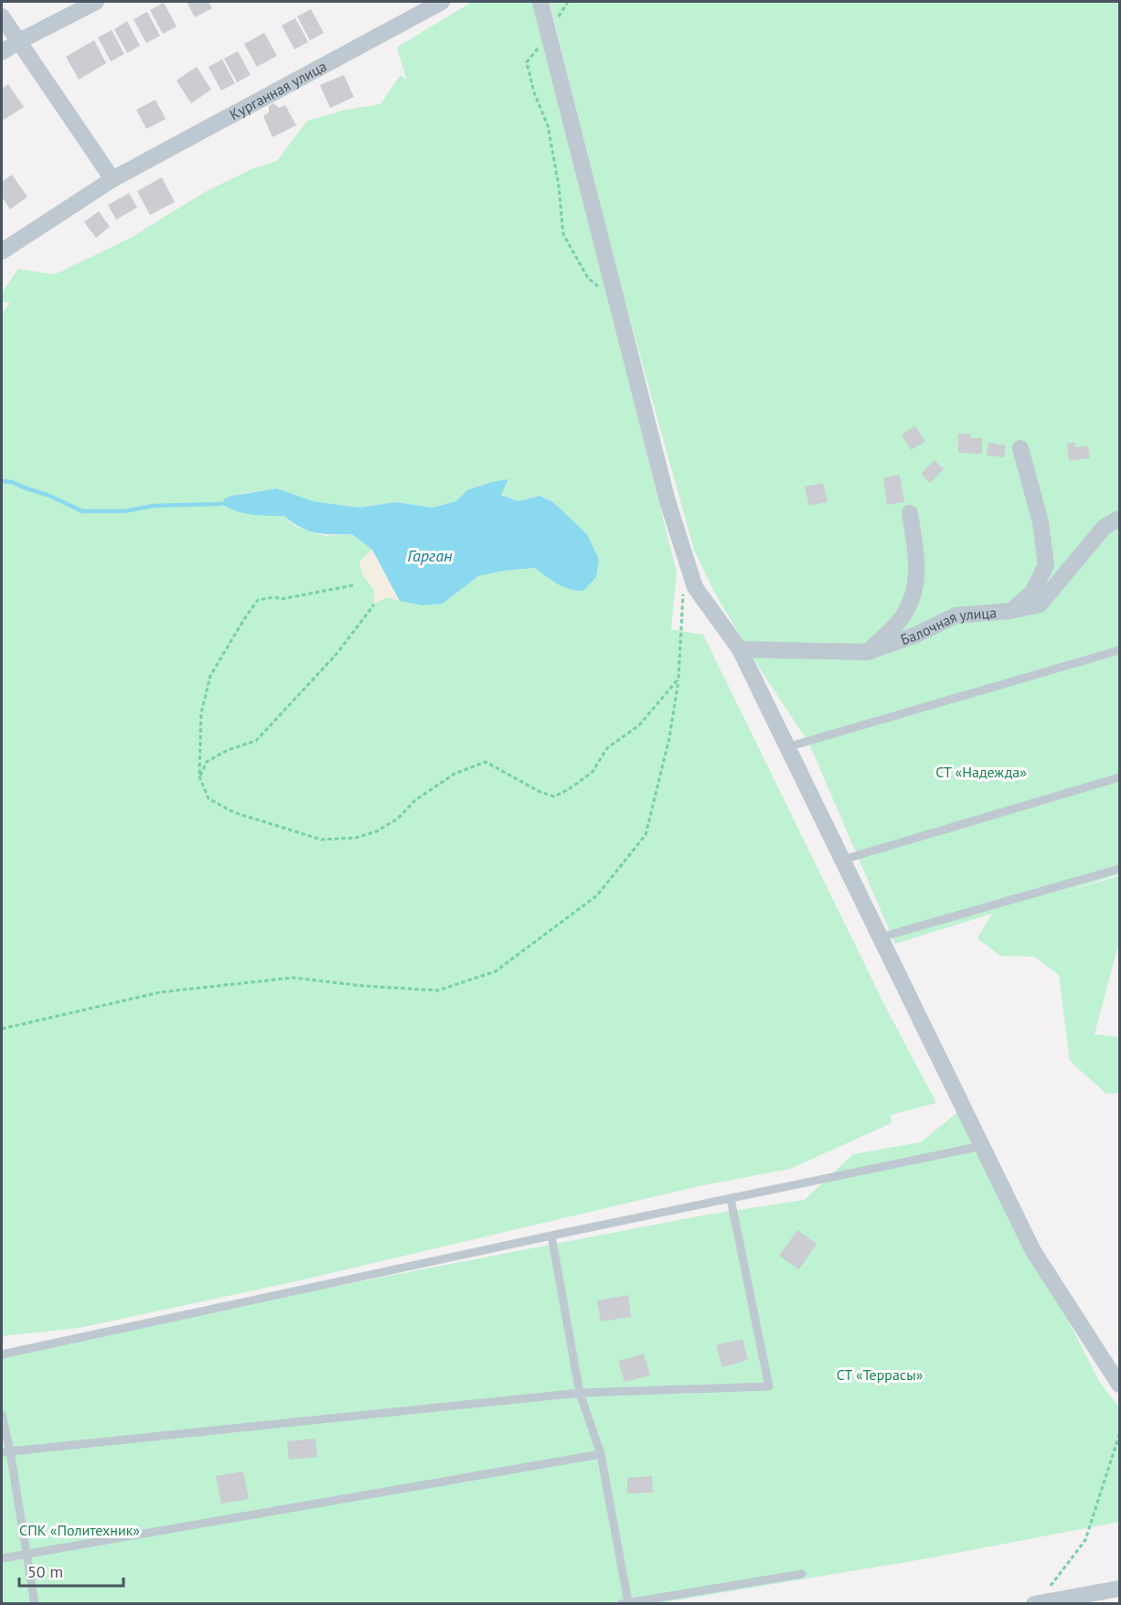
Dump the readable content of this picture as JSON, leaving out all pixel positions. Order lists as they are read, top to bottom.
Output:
{
  "streets": {
    "street": ["Курганная улица", "Балочная улица"]
  },
  "water": ["Гарган"],
  "parks": ["СТ «Надежда»", "СТ «Террасы»", "СПК «Политехник»"],
  "scale_bar": "50 m"
}
